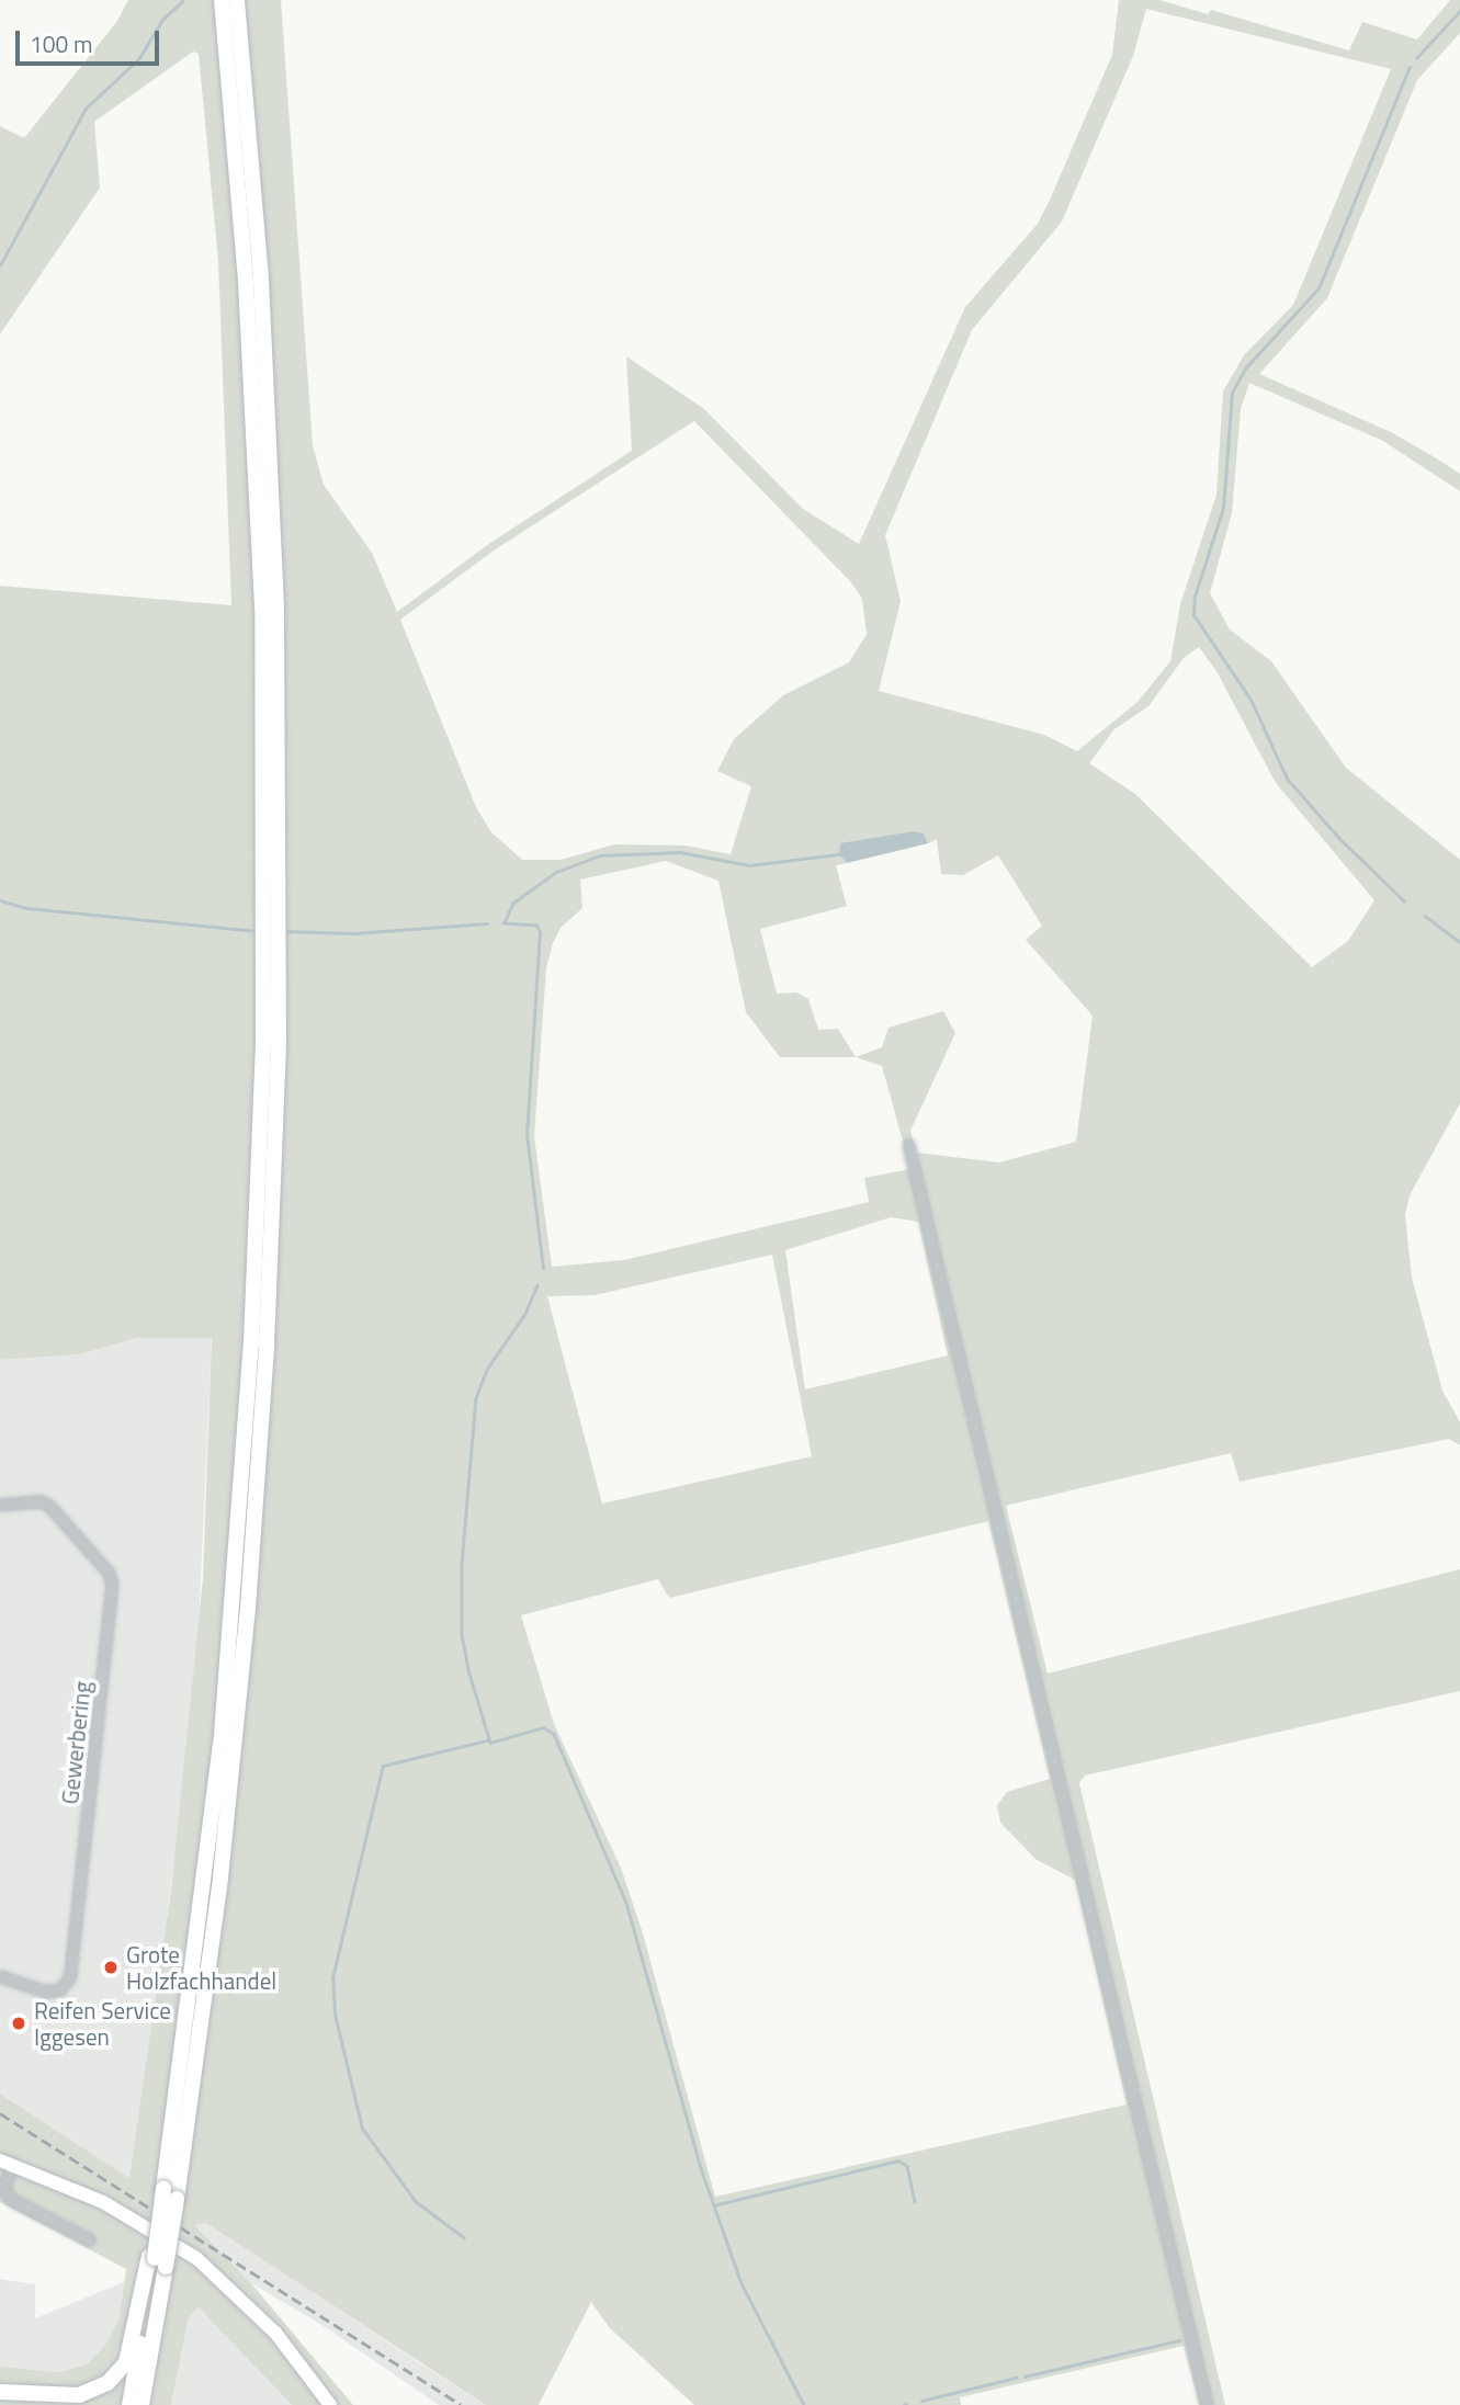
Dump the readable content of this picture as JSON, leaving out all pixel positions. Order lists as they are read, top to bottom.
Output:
{
  "streets": {
    "street": ["Gewerbering"]
  },
  "places": ["Grote Holzfachhandel", "Reifen Service Iggesen"],
  "scale_bar": "100 m"
}
